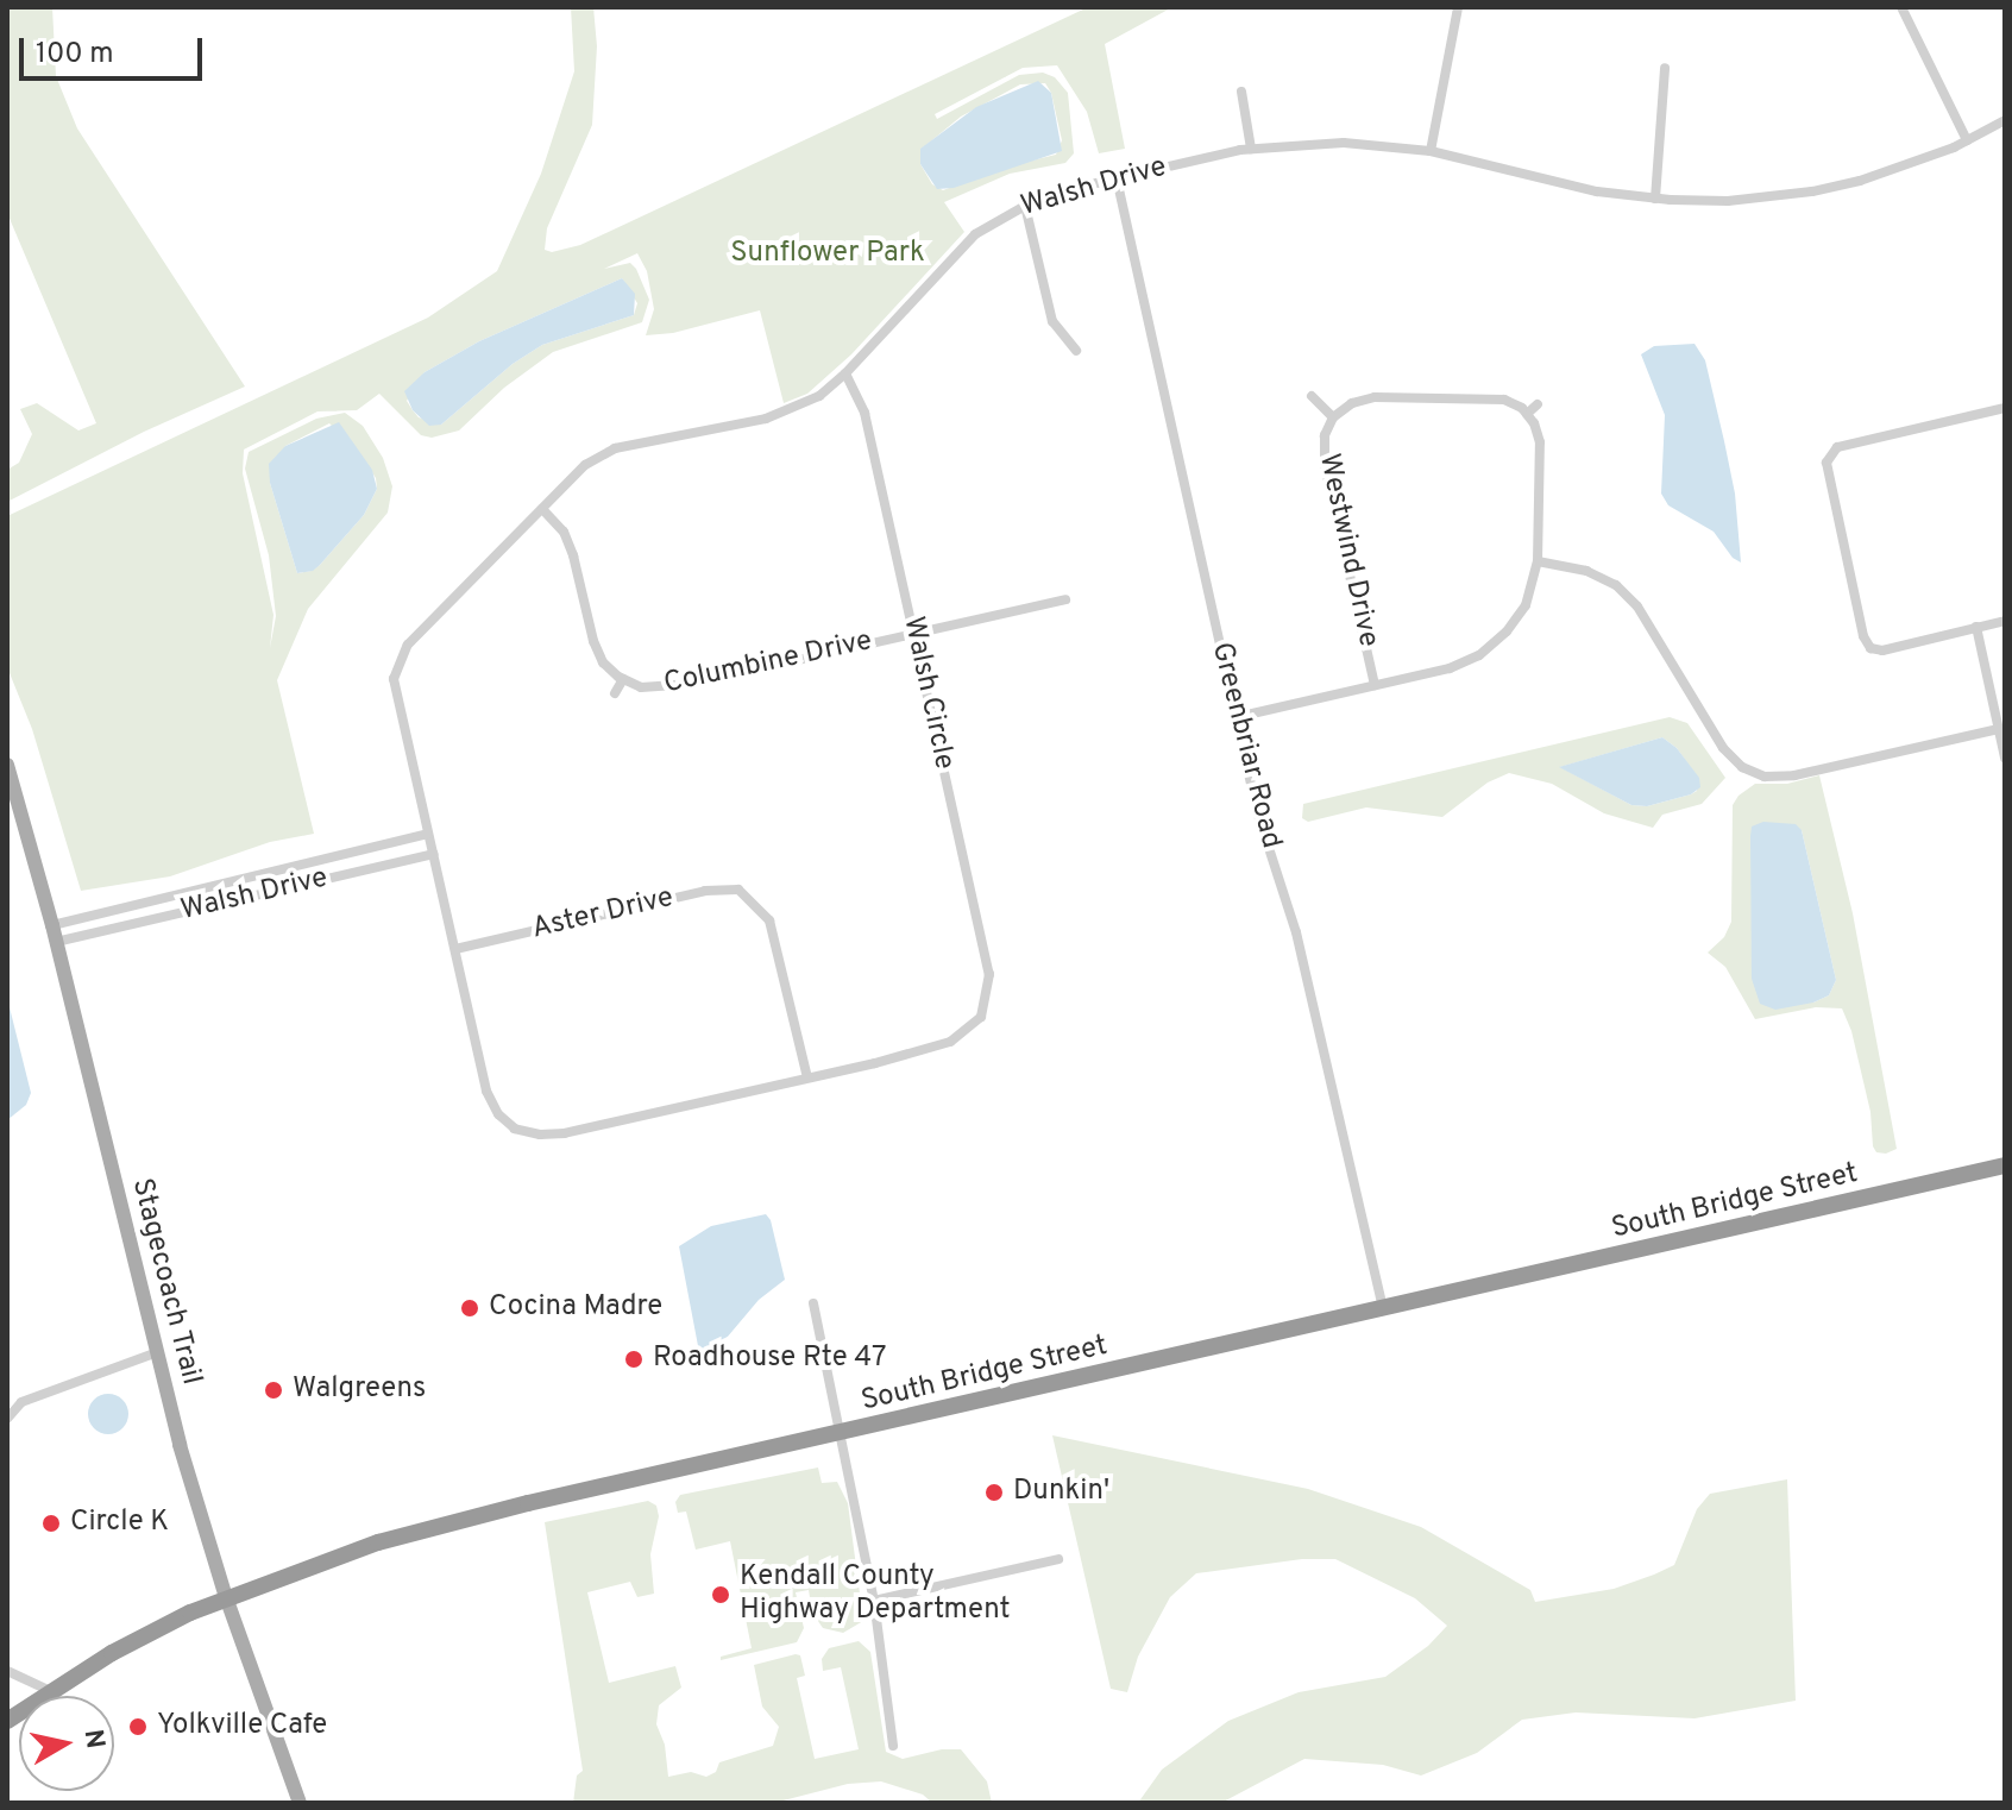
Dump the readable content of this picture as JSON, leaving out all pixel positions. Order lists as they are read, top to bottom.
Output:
{
  "streets": {
    "highway": ["South Bridge Street"],
    "main road": ["Stagecoach Trail"],
    "street": [
      "Walsh Drive",
      "Westwind Drive",
      "Columbine Drive",
      "Walsh Circle",
      "Greenbriar Road",
      "Aster Drive"
    ]
  },
  "crossings": [
    ["Walsh Drive", "Columbine Drive"],
    ["Walsh Drive", "Walsh Circle"],
    ["Walsh Drive", "Greenbriar Road"],
    ["Walsh Drive", "Stagecoach Trail"],
    ["Columbine Drive", "Walsh Circle"],
    ["Greenbriar Road", "South Bridge Street"],
    ["South Bridge Street", "Stagecoach Trail"]
  ],
  "parks": ["Sunflower Park"],
  "places": [
    "Cocina Madre",
    "Roadhouse Rte 47",
    "Walgreens",
    "Dunkin'",
    "Circle K",
    "Kendall County Highway Department",
    "Yolkville Cafe"
  ],
  "scale_bar": "100 m",
  "north": "right"
}
